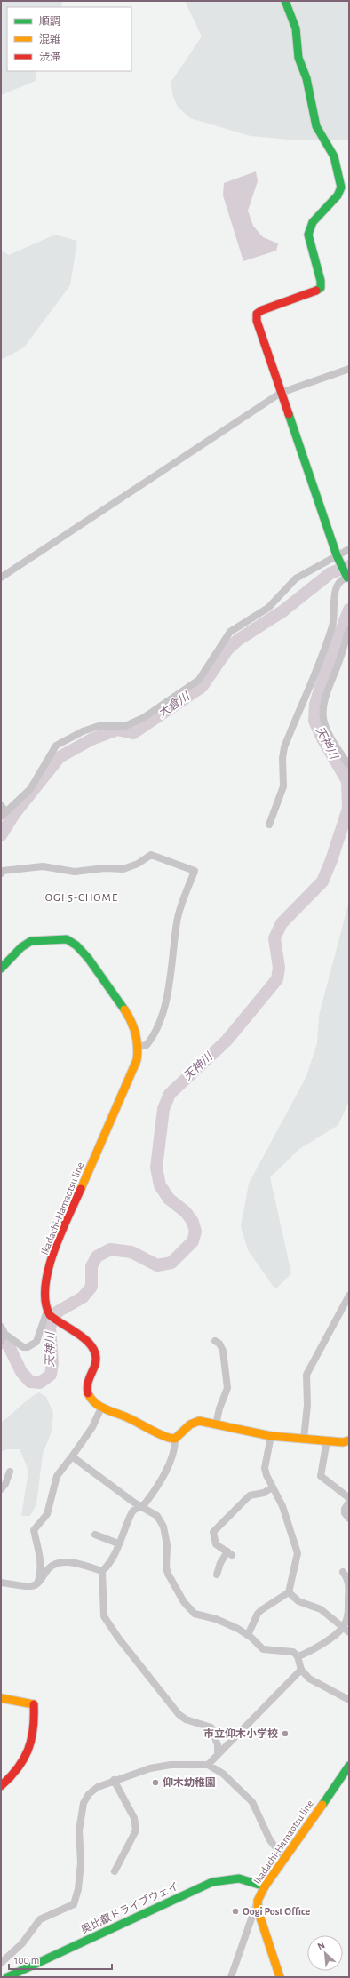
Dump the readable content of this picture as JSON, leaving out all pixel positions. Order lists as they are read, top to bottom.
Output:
{
  "streets": {
    "main road": ["Ikadachi-Hamaotsu line", "奥比叡ドライブウェイ"]
  },
  "crossings": [
    ["Ikadachi-Hamaotsu line", "奥比叡ドライブウェイ"]
  ],
  "districts": ["OGI 5-CHOME"],
  "water": ["大倉川", "天神川"],
  "places": ["市立仰木小学校", "仰木幼稚園", "Oogi Post Office"],
  "legend": ["順調", "混雑", "渋滞"],
  "scale_bar": "100 m",
  "north": "top left"
}
